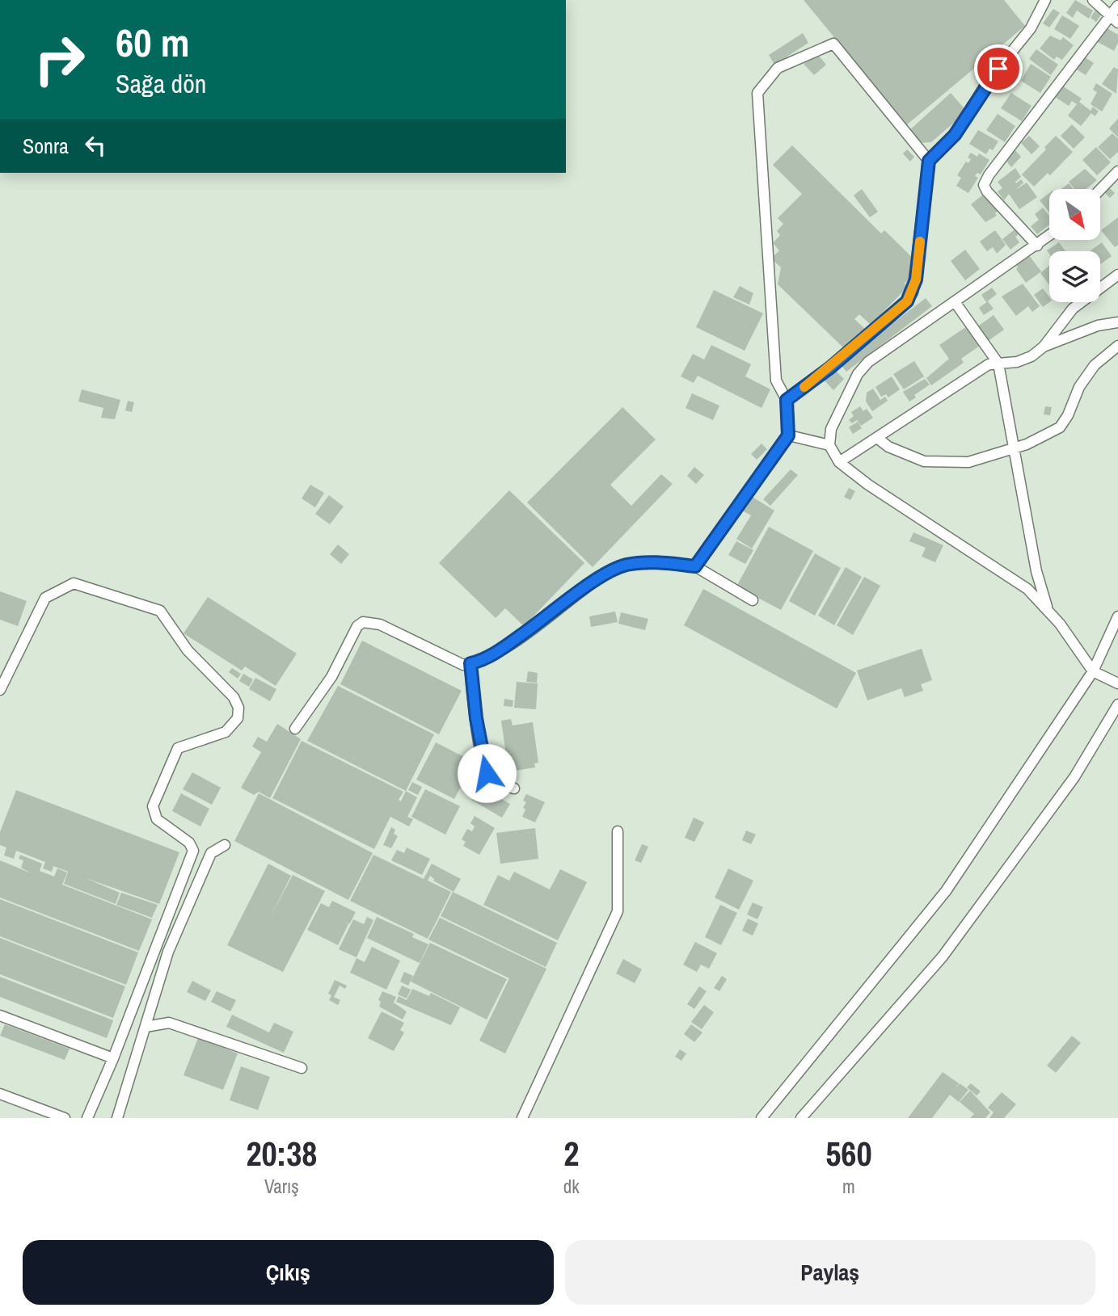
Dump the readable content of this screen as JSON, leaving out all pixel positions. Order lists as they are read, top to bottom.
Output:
{
  "north": "bottom right",
  "page": {
    "turn": ["60 m", "Sağa dön"],
    "then": "Sonra",
    "eta": [
      "20:38",
      "Varış",
      "2",
      "dk",
      "560",
      "m"
    ],
    "buttons": ["Çıkış", "Paylaş"]
  }
}
